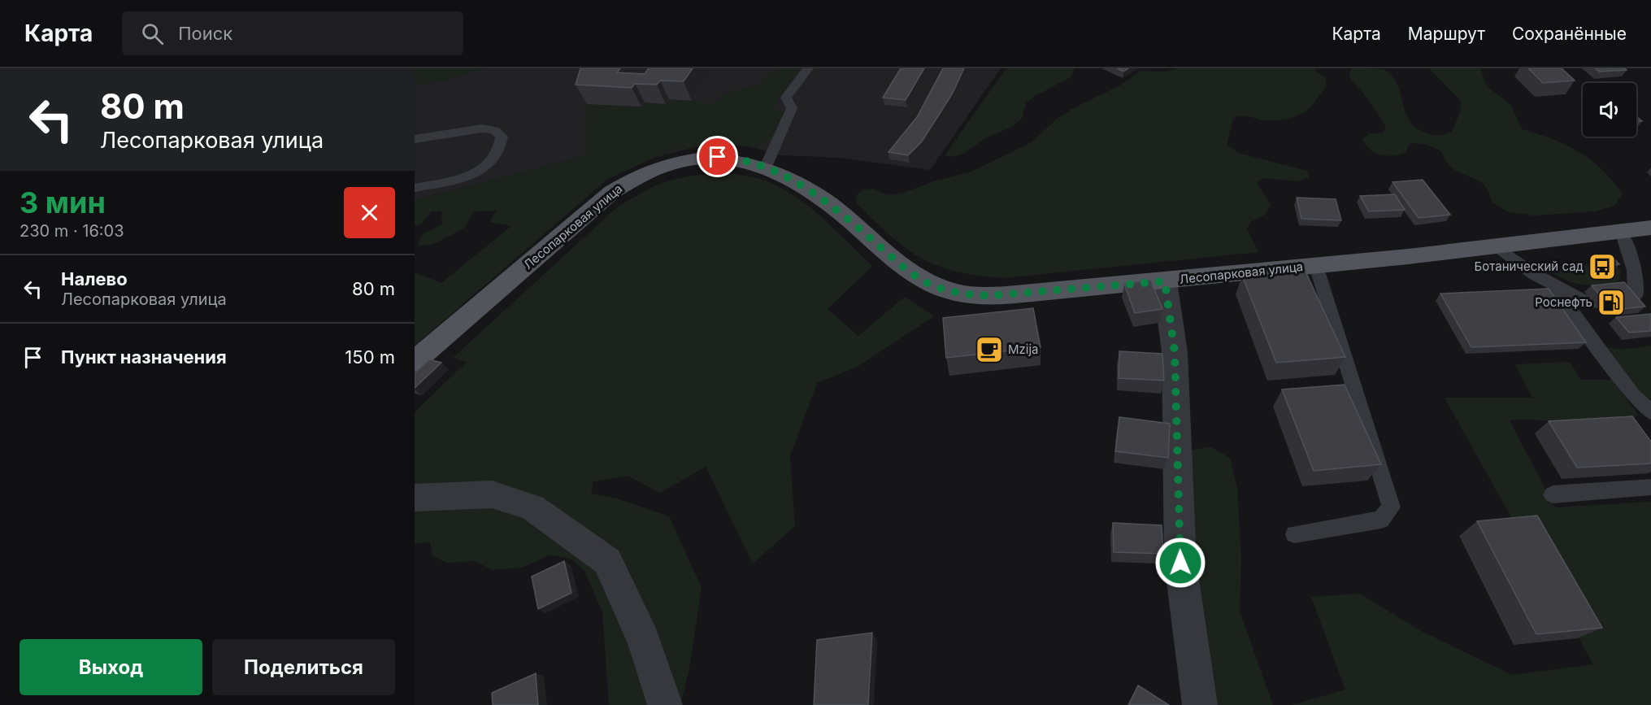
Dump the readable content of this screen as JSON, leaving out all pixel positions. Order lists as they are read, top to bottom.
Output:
{
  "streets": {
    "main road": ["Лесопарковая улица"]
  },
  "places": {
    "bus stop": ["Ботанический сад"],
    "fuel station": ["Роснефть"],
    "cafe": ["Mzija"]
  },
  "page": {
    "header": "Карта",
    "search": "Поиск",
    "nav": ["Карта", "Маршрут", "Сохранённые"],
    "turn": ["80 m", "Лесопарковая улица"],
    "heading": ["3 мин", "230 m · 16:03"],
    "list": [
      {
        "name": "Налево",
        "note": "Лесопарковая улица",
        "value": "80 m"
      },
      {
        "name": "Пункт назначения",
        "value": "150 m"
      }
    ],
    "buttons": ["Выход", "Поделиться"]
  }
}
